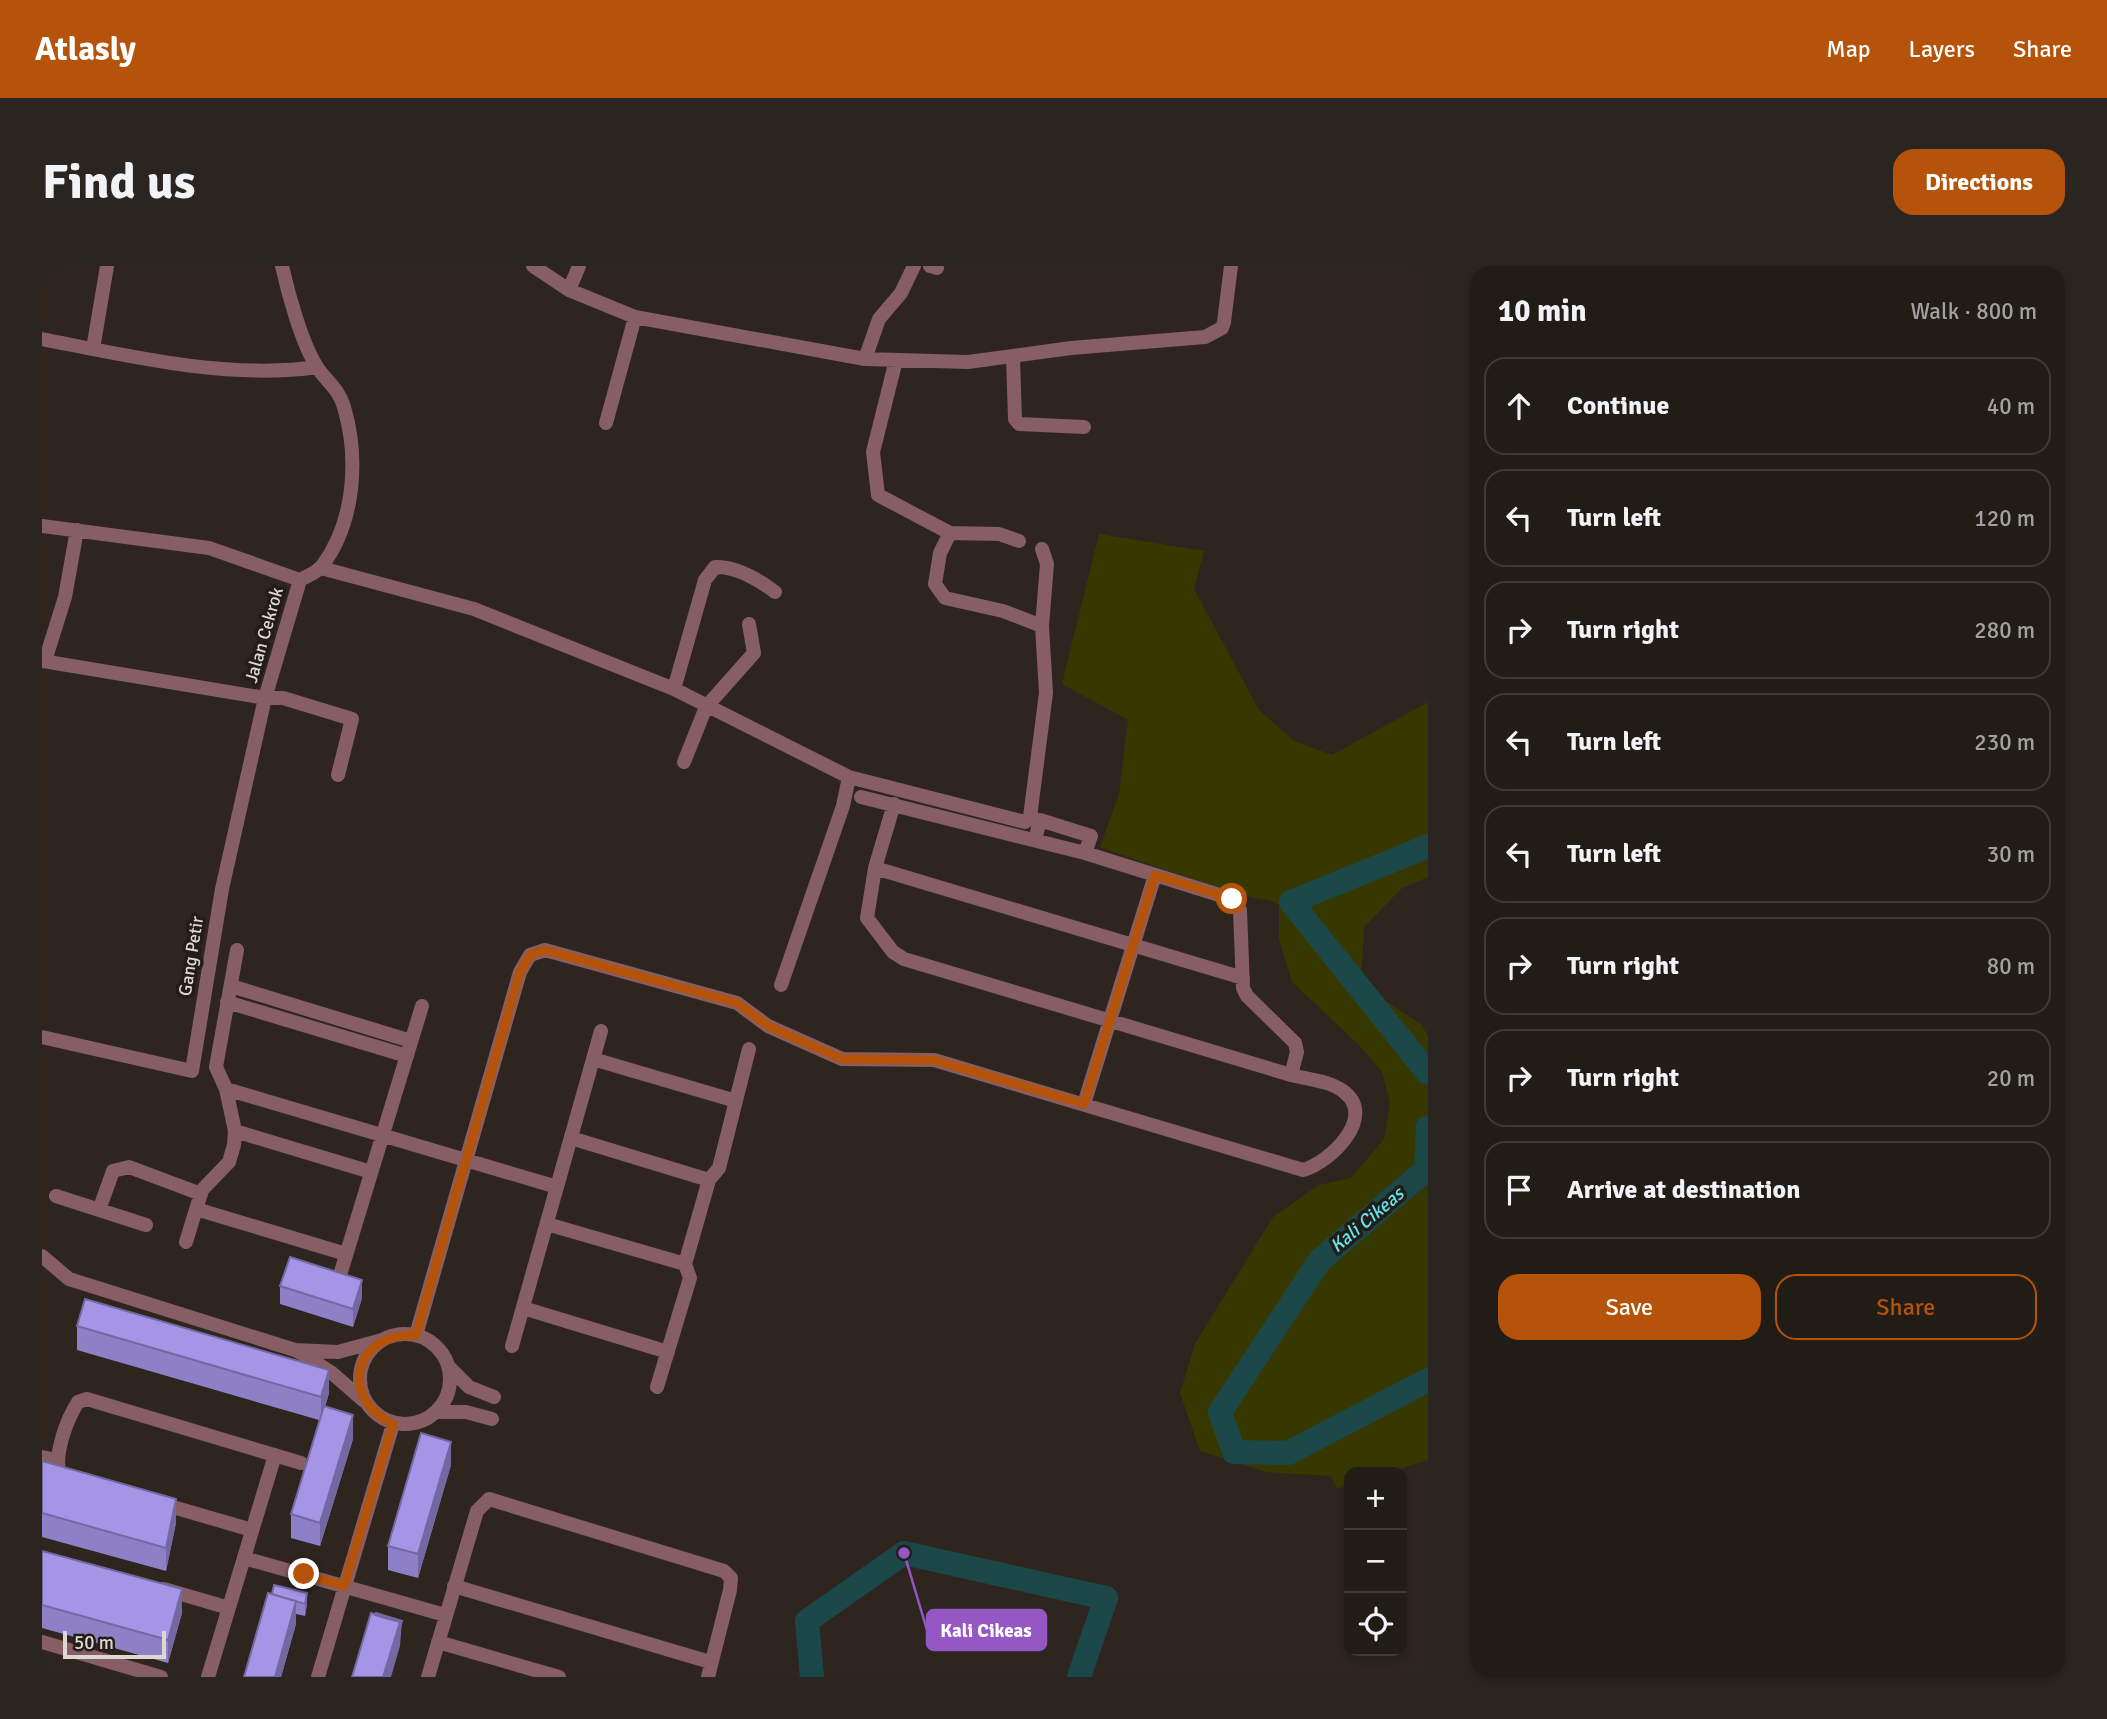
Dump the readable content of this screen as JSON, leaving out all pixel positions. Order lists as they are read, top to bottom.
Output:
{
  "streets": {
    "street": ["Jalan Cekrok", "Gang Petir"]
  },
  "crossings": [
    ["Jalan Cekrok", "Gang Petir"]
  ],
  "water": ["Kali Cikeas"],
  "places": ["Kali Cikeas"],
  "scale_bar": "50 m",
  "page": {
    "header": "Atlasly",
    "nav": ["Map", "Layers", "Share"],
    "buttons": [
      "Directions",
      ["Save", "Share"]
    ],
    "title": "Find us",
    "heading": ["10 min", "Walk · 800 m"],
    "list": [
      ["Continue", "40 m"],
      ["Turn left", "120 m"],
      ["Turn right", "280 m"],
      ["Turn left", "230 m"],
      ["Turn left", "30 m"],
      ["Turn right", "80 m"],
      ["Turn right", "20 m"],
      "Arrive at destination"
    ],
    "map_buttons": ["+", "−"],
    "scale": "50 m"
  }
}
